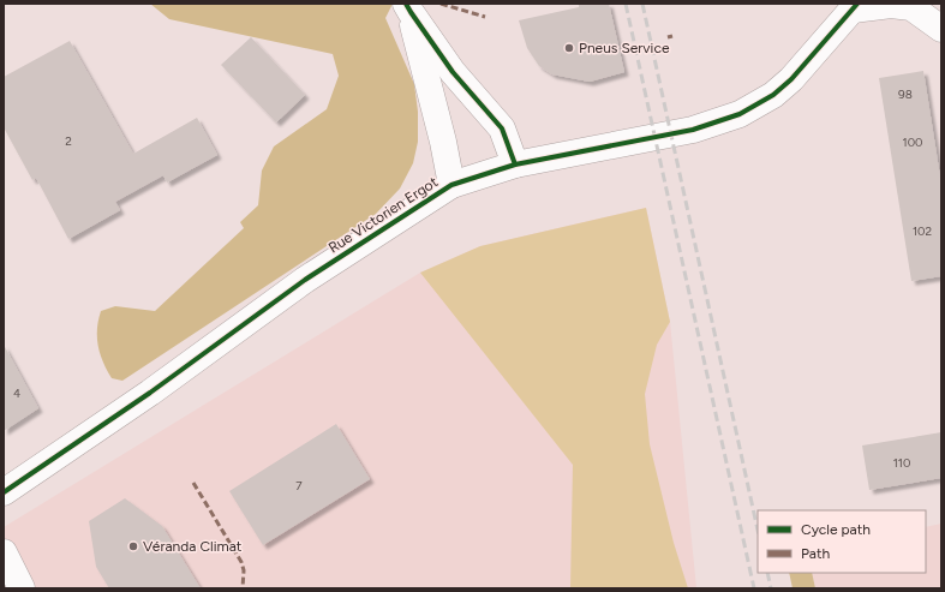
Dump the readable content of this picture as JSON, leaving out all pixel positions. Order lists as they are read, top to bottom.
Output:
{
  "streets": {
    "street": ["Rue Victorien Ergot"]
  },
  "places": ["Pneus Service", "Véranda Climat"],
  "house_numbers": [
    "98",
    "2",
    "100",
    "102",
    "4",
    "110",
    "7"
  ],
  "legend": ["Cycle path", "Path"]
}
